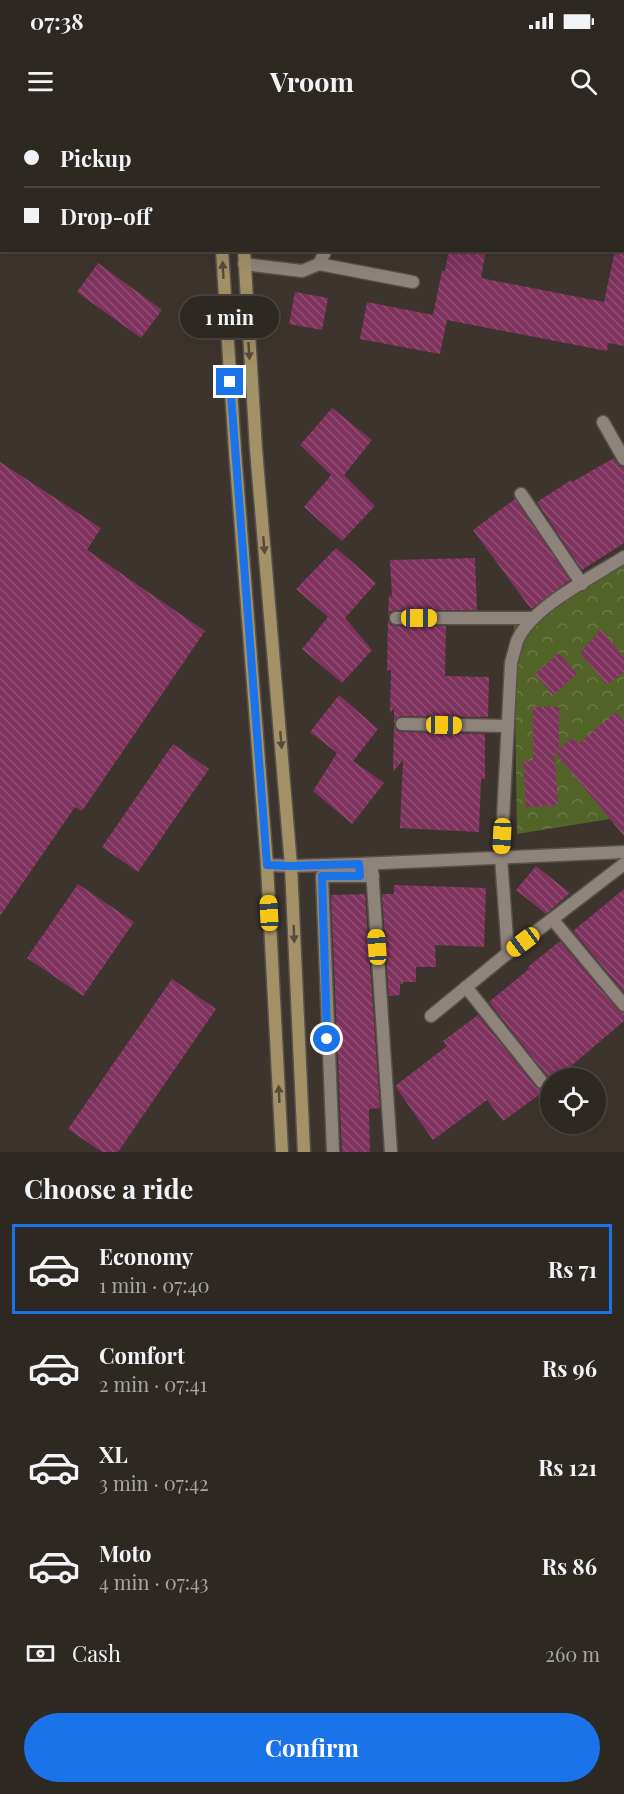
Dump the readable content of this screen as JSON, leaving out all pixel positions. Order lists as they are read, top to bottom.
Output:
{
  "page": {
    "status": "07:38",
    "header": "Vroom",
    "banner": ["Pickup", "Drop-off"],
    "bubble": "1 min",
    "heading": "Choose a ride",
    "list": [
      {
        "name": "Economy",
        "note": "1 min · 07:40",
        "value": "Rs 71"
      },
      {
        "name": "Comfort",
        "note": "2 min · 07:41",
        "value": "Rs 96"
      },
      {
        "name": "XL",
        "note": "3 min · 07:42",
        "value": "Rs 121"
      },
      {
        "name": "Moto",
        "note": "4 min · 07:43",
        "value": "Rs 86"
      }
    ],
    "pay": ["Cash", "260 m"],
    "buttons": "Confirm"
  }
}
